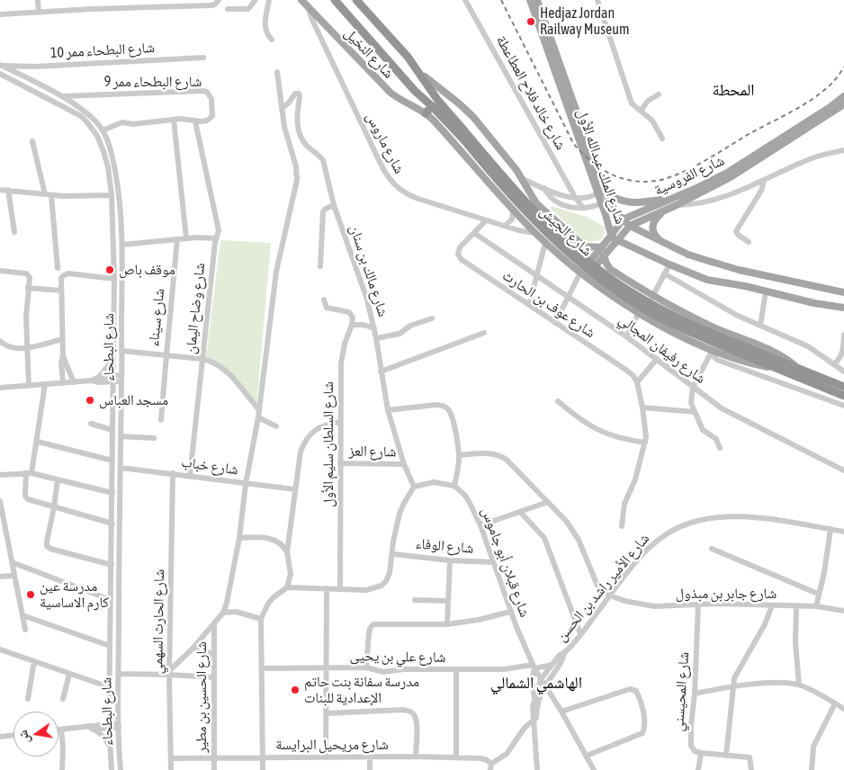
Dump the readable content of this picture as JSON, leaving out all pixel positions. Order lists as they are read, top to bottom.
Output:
{
  "streets": {
    "highway": ["شارع الجيش"],
    "main road": ["شارع النخيل", "شارع الملك عبدالله الأول", "شارع الفروسية"],
    "street": [
      "شارع البطحاء ممر 10",
      "شارع البطحاء ممر 9",
      "شارع خالد فلاح العطاعطة",
      "شارع ماروس",
      "شارع مالك بن سنان",
      "شارع عوف بن الحارث",
      "شارع وضاح اليمان",
      "شارع سيناء",
      "شارع البطحاء",
      "شارع رفيفان المجالي",
      "شارع السلطان سليم الأول",
      "شارع العز",
      "شارع خباب",
      "شارع الوفاء",
      "شارع قبلان أبو جاموس",
      "شارع الأمير راشد بن الحسن",
      "شارع جابر بن مبذول",
      "شارع الحارث السهمي",
      "شارع علي بن يحيى",
      "شارع المحيسني",
      "شارع الحسين بن مطير",
      "شارع مريحيل البرايسة"
    ]
  },
  "crossings": [
    ["شارع البطحاء ممر 10", "شارع البطحاء"],
    ["شارع النخيل", "شارع ماروس"],
    ["شارع النخيل", "شارع الفروسية"],
    ["شارع النخيل", "شارع الجيش"],
    ["شارع البطحاء ممر 9", "شارع وضاح اليمان"],
    ["شارع البطحاء ممر 9", "شارع البطحاء"],
    ["شارع ماروس", "شارع عوف بن الحارث"],
    ["شارع الملك عبدالله الأول", "شارع الفروسية"],
    ["شارع الفروسية", "شارع عوف بن الحارث"],
    ["شارع الفروسية", "شارع رفيفان المجالي"],
    ["شارع مالك بن سنان", "شارع العز"],
    ["شارع عوف بن الحارث", "شارع رفيفان المجالي"],
    ["شارع وضاح اليمان", "شارع خباب"],
    ["شارع سيناء", "شارع البطحاء"],
    ["شارع البطحاء", "شارع خباب"],
    ["شارع السلطان سليم الأول", "شارع العز"],
    ["شارع خباب", "شارع الحارث السهمي"],
    ["شارع الوفاء", "شارع قبلان أبو جاموس"],
    ["شارع قبلان أبو جاموس", "شارع الأمير راشد بن الحسن"],
    ["شارع قبلان أبو جاموس", "شارع علي بن يحيى"],
    ["شارع الأمير راشد بن الحسن", "شارع جابر بن مبذول"],
    ["شارع الأمير راشد بن الحسن", "شارع علي بن يحيى"],
    ["شارع جابر بن مبذول", "شارع المحيسني"],
    ["شارع الحارث السهمي", "شارع مريحيل البرايسة"],
    ["شارع الحسين بن مطير", "شارع مريحيل البرايسة"]
  ],
  "districts": ["المحطة", "الهاشمي الشمالي"],
  "places": [
    "Hedjaz Jordan Railway Museum",
    "موقف باص",
    "مسجد العباس",
    "مدرسة عين كارم الاساسية",
    "مدرسة سفانة بنت حاتم الإعدادية للبنات"
  ],
  "north": "left"
}
